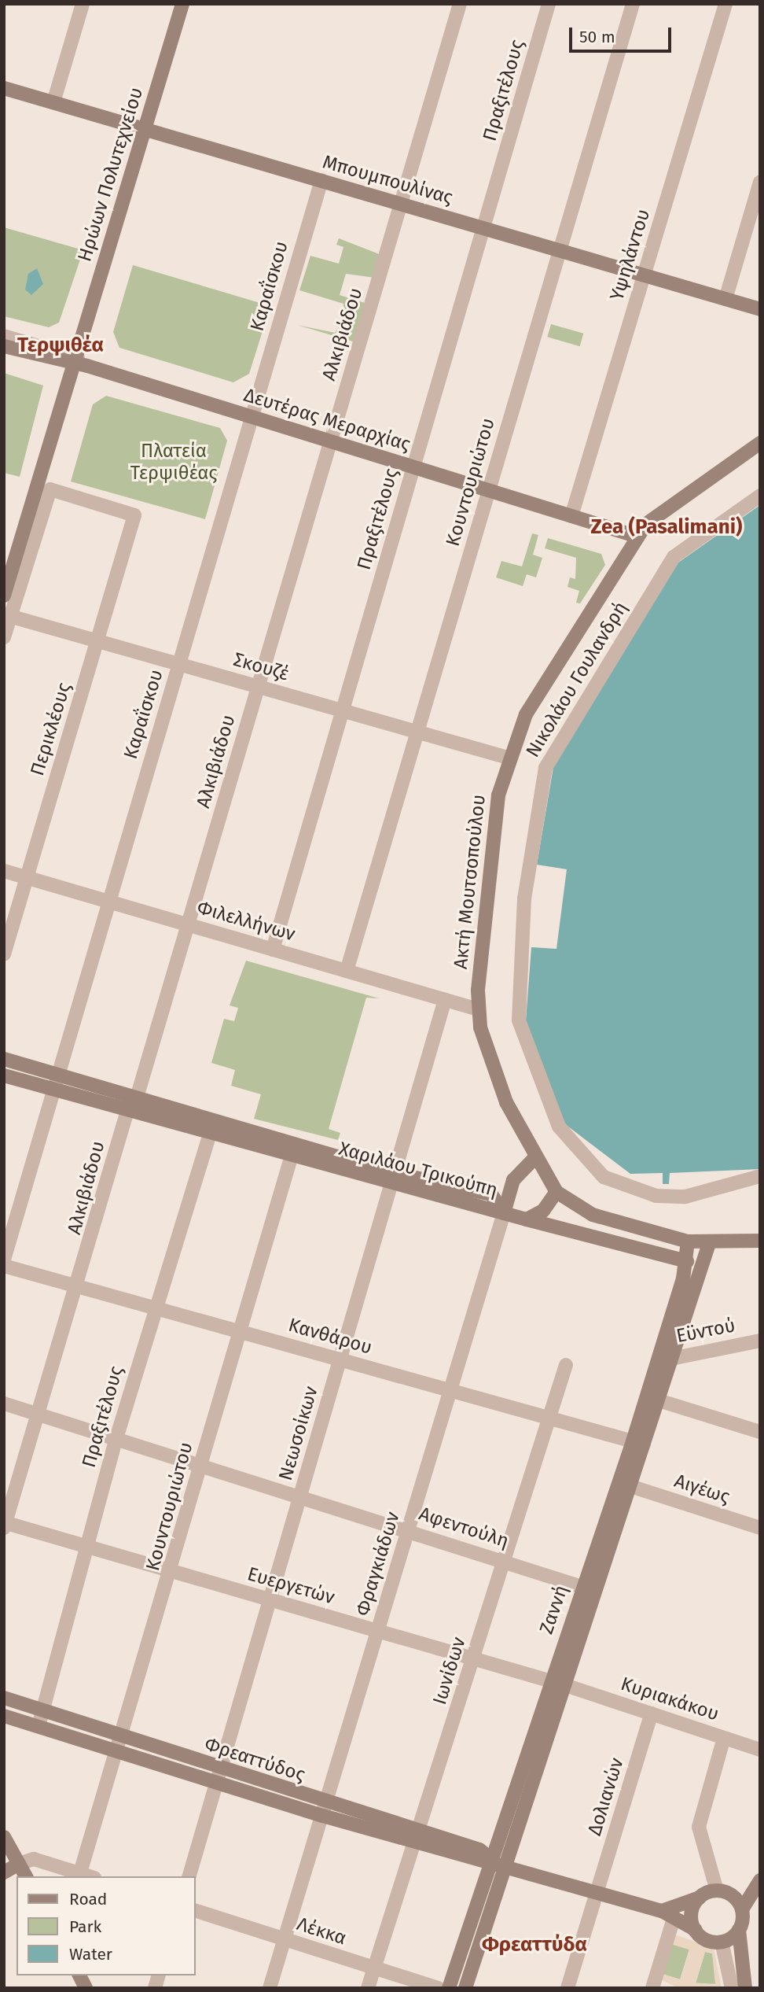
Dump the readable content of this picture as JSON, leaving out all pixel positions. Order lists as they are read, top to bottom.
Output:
{
  "streets": {
    "street": [
      "Πραξιτέλους",
      "Ηρώων Πολυτεχνείου",
      "Μπουμπουλίνας",
      "Υψηλάντου",
      "Καραΐσκου",
      "Αλκιβιάδου",
      "Δευτέρας Μεραρχίας",
      "Κουντουριώτου",
      "Σκουζέ",
      "Νικολάου Γουλανδρή",
      "Περικλέους",
      "Ακτή Μουτσοπούλου",
      "Φιλελλήνων",
      "Χαριλάου Τρικούπη",
      "Εϋντού",
      "Κανθάρου",
      "Νεωσοίκων",
      "Αιγέως",
      "Αφεντούλη",
      "Φραγκιάδων",
      "Ευεργετών",
      "Ζαννή",
      "Ιωνίδων",
      "Κυριακάκου",
      "Φρεαττύδος",
      "Δολιανών",
      "Λέκκα"
    ]
  },
  "crossings": [
    ["Πραξιτέλους", "Μπουμπουλίνας"],
    ["Πραξιτέλους", "Δευτέρας Μεραρχίας"],
    ["Πραξιτέλους", "Σκουζέ"],
    ["Πραξιτέλους", "Φιλελλήνων"],
    ["Πραξιτέλους", "Χαριλάου Τρικούπη"],
    ["Πραξιτέλους", "Κανθάρου"],
    ["Πραξιτέλους", "Αφεντούλη"],
    ["Πραξιτέλους", "Ευεργετών"],
    ["Πραξιτέλους", "Φρεαττύδος"],
    ["Ηρώων Πολυτεχνείου", "Μπουμπουλίνας"],
    ["Ηρώων Πολυτεχνείου", "Δευτέρας Μεραρχίας"],
    ["Ηρώων Πολυτεχνείου", "Σκουζέ"],
    ["Ηρώων Πολυτεχνείου", "Περικλέους"],
    ["Μπουμπουλίνας", "Υψηλάντου"],
    ["Μπουμπουλίνας", "Καραΐσκου"],
    ["Μπουμπουλίνας", "Αλκιβιάδου"],
    ["Μπουμπουλίνας", "Κουντουριώτου"],
    ["Υψηλάντου", "Δευτέρας Μεραρχίας"],
    ["Καραΐσκου", "Δευτέρας Μεραρχίας"],
    ["Καραΐσκου", "Σκουζέ"],
    ["Καραΐσκου", "Φιλελλήνων"],
    ["Καραΐσκου", "Χαριλάου Τρικούπη"],
    ["Αλκιβιάδου", "Δευτέρας Μεραρχίας"],
    ["Αλκιβιάδου", "Σκουζέ"],
    ["Αλκιβιάδου", "Φιλελλήνων"],
    ["Αλκιβιάδου", "Χαριλάου Τρικούπη"],
    ["Αλκιβιάδου", "Κανθάρου"],
    ["Αλκιβιάδου", "Αφεντούλη"],
    ["Αλκιβιάδου", "Ευεργετών"],
    ["Δευτέρας Μεραρχίας", "Κουντουριώτου"],
    ["Δευτέρας Μεραρχίας", "Ακτή Μουτσοπούλου"],
    ["Κουντουριώτου", "Σκουζέ"],
    ["Κουντουριώτου", "Φιλελλήνων"],
    ["Κουντουριώτου", "Χαριλάου Τρικούπη"],
    ["Κουντουριώτου", "Κανθάρου"],
    ["Κουντουριώτου", "Αφεντούλη"],
    ["Κουντουριώτου", "Ευεργετών"],
    ["Κουντουριώτου", "Φρεαττύδος"],
    ["Σκουζέ", "Περικλέους"],
    ["Σκουζέ", "Ακτή Μουτσοπούλου"],
    ["Περικλέους", "Φιλελλήνων"],
    ["Ακτή Μουτσοπούλου", "Φιλελλήνων"],
    ["Ακτή Μουτσοπούλου", "Φραγκιάδων"],
    ["Ακτή Μουτσοπούλου", "Ζαννή"],
    ["Φιλελλήνων", "Νεωσοίκων"],
    ["Χαριλάου Τρικούπη", "Νεωσοίκων"],
    ["Χαριλάου Τρικούπη", "Φραγκιάδων"],
    ["Εϋντού", "Ζαννή"],
    ["Κανθάρου", "Νεωσοίκων"],
    ["Κανθάρου", "Φραγκιάδων"],
    ["Κανθάρου", "Ζαννή"],
    ["Κανθάρου", "Ιωνίδων"],
    ["Νεωσοίκων", "Αφεντούλη"],
    ["Νεωσοίκων", "Ευεργετών"],
    ["Νεωσοίκων", "Φρεαττύδος"],
    ["Αιγέως", "Ζαννή"],
    ["Αφεντούλη", "Φραγκιάδων"],
    ["Αφεντούλη", "Ζαννή"],
    ["Αφεντούλη", "Ιωνίδων"],
    ["Φραγκιάδων", "Ευεργετών"],
    ["Φραγκιάδων", "Φρεαττύδος"],
    ["Φραγκιάδων", "Λέκκα"],
    ["Ευεργετών", "Ζαννή"],
    ["Ευεργετών", "Ιωνίδων"],
    ["Ευεργετών", "Κυριακάκου"],
    ["Ζαννή", "Κυριακάκου"],
    ["Ζαννή", "Φρεαττύδος"],
    ["Ιωνίδων", "Φρεαττύδος"],
    ["Ιωνίδων", "Λέκκα"],
    ["Κυριακάκου", "Δολιανών"],
    ["Φρεαττύδος", "Δολιανών"]
  ],
  "districts": ["Τερψιθέα", "Zea (Pasalimani)", "Φρεαττύδα"],
  "parks": ["Πλατεία Τερψιθέας"],
  "legend": ["Road", "Park", "Water"],
  "scale_bar": "50 m"
}
